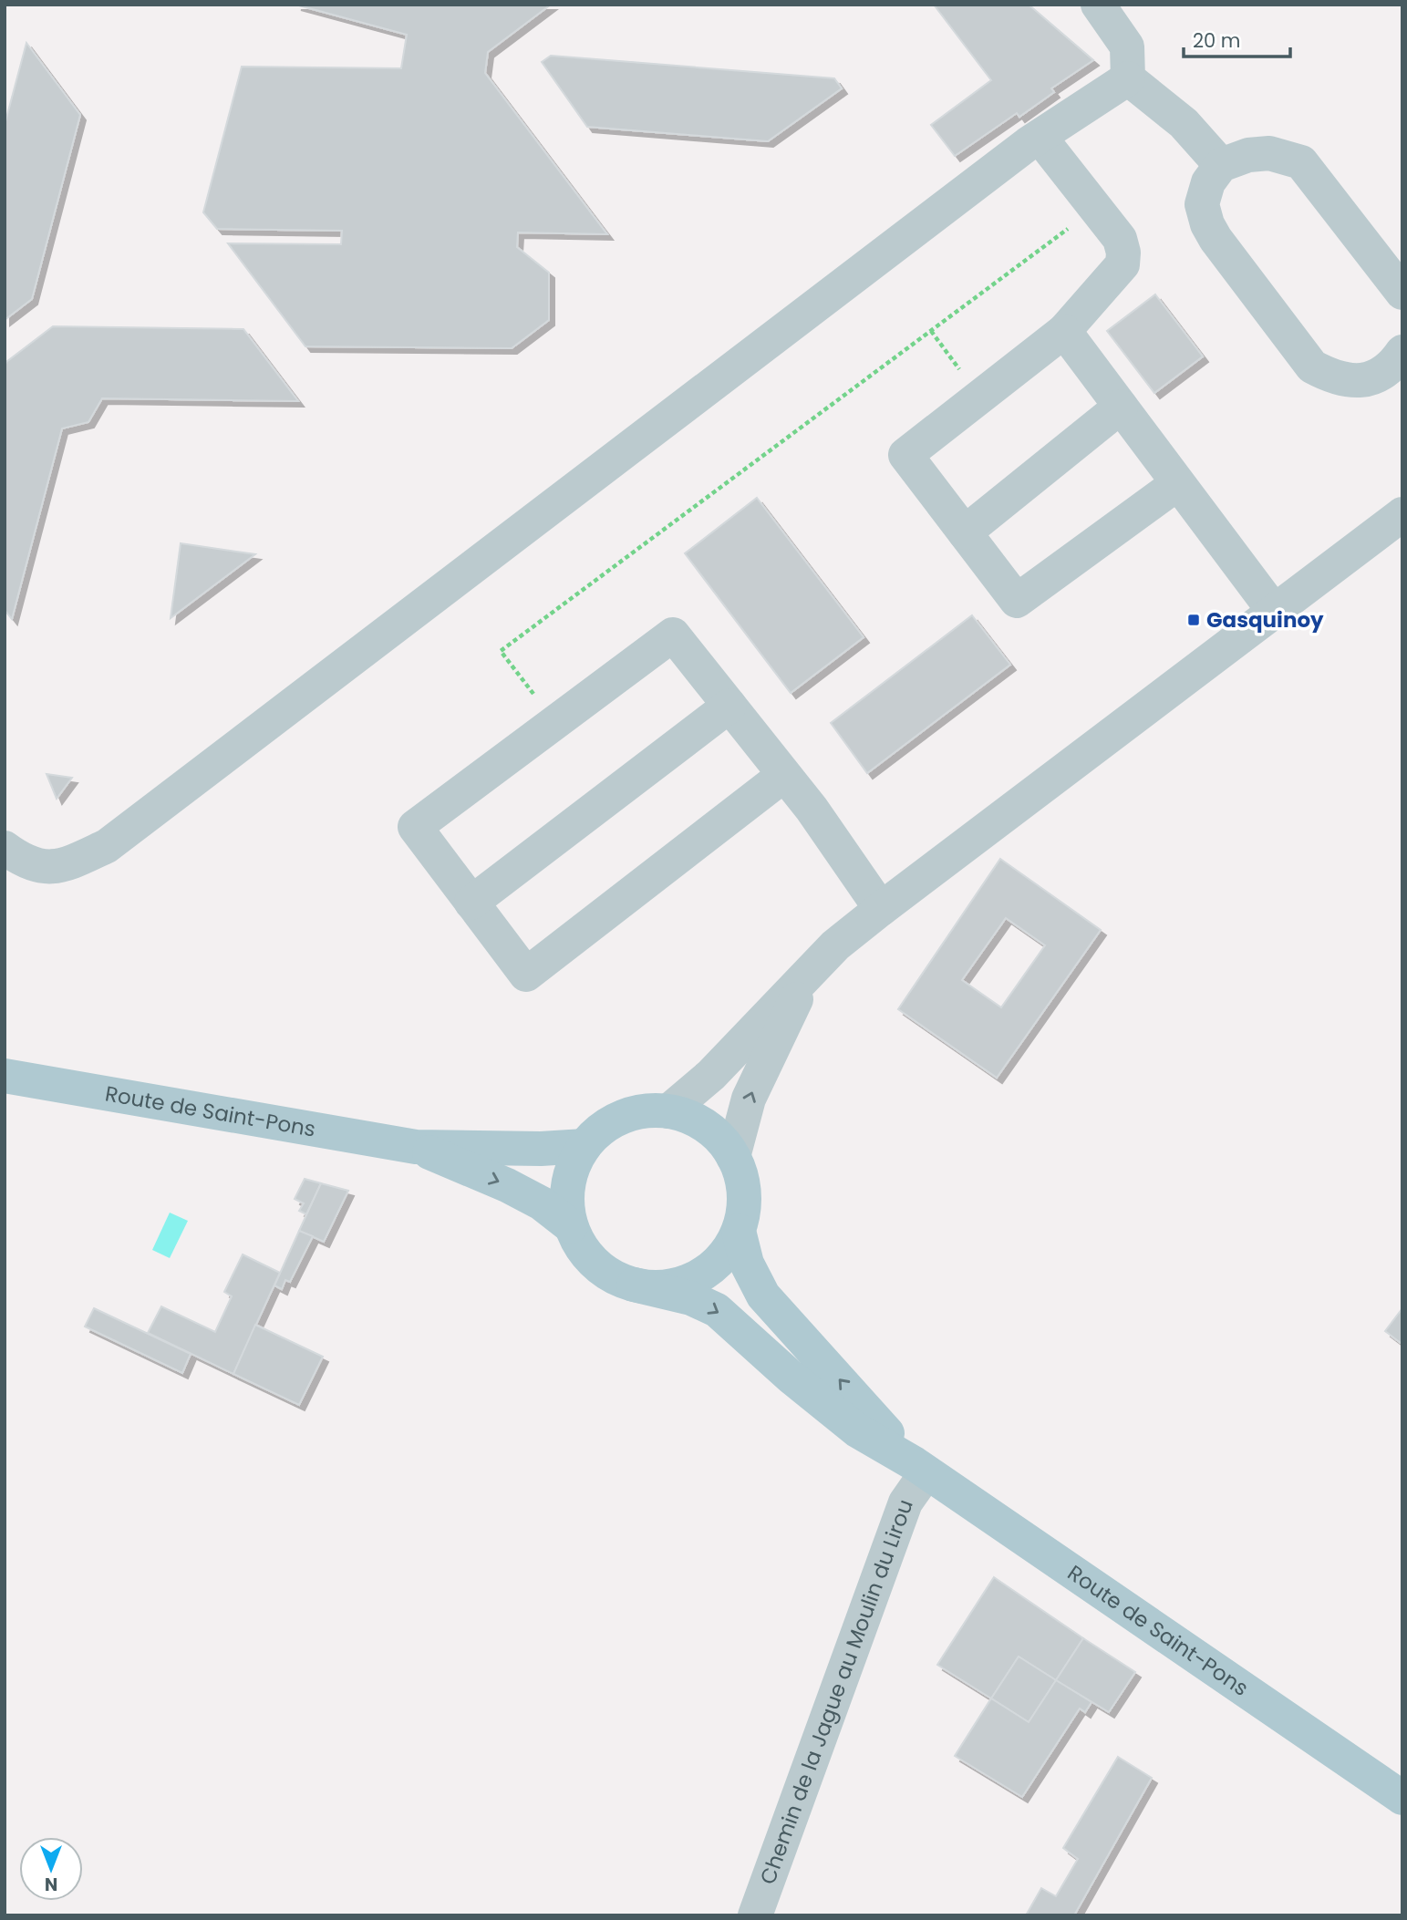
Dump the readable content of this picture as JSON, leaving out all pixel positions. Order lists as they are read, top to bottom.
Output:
{
  "streets": {
    "main road": ["Route de Saint-Pons"],
    "street": ["Chemin de la Jague au Moulin du Lirou"]
  },
  "crossings": [
    ["Route de Saint-Pons", "Chemin de la Jague au Moulin du Lirou"]
  ],
  "places": {
    "transit": ["Gasquinoy"]
  },
  "scale_bar": "20 m",
  "north": "bottom"
}
